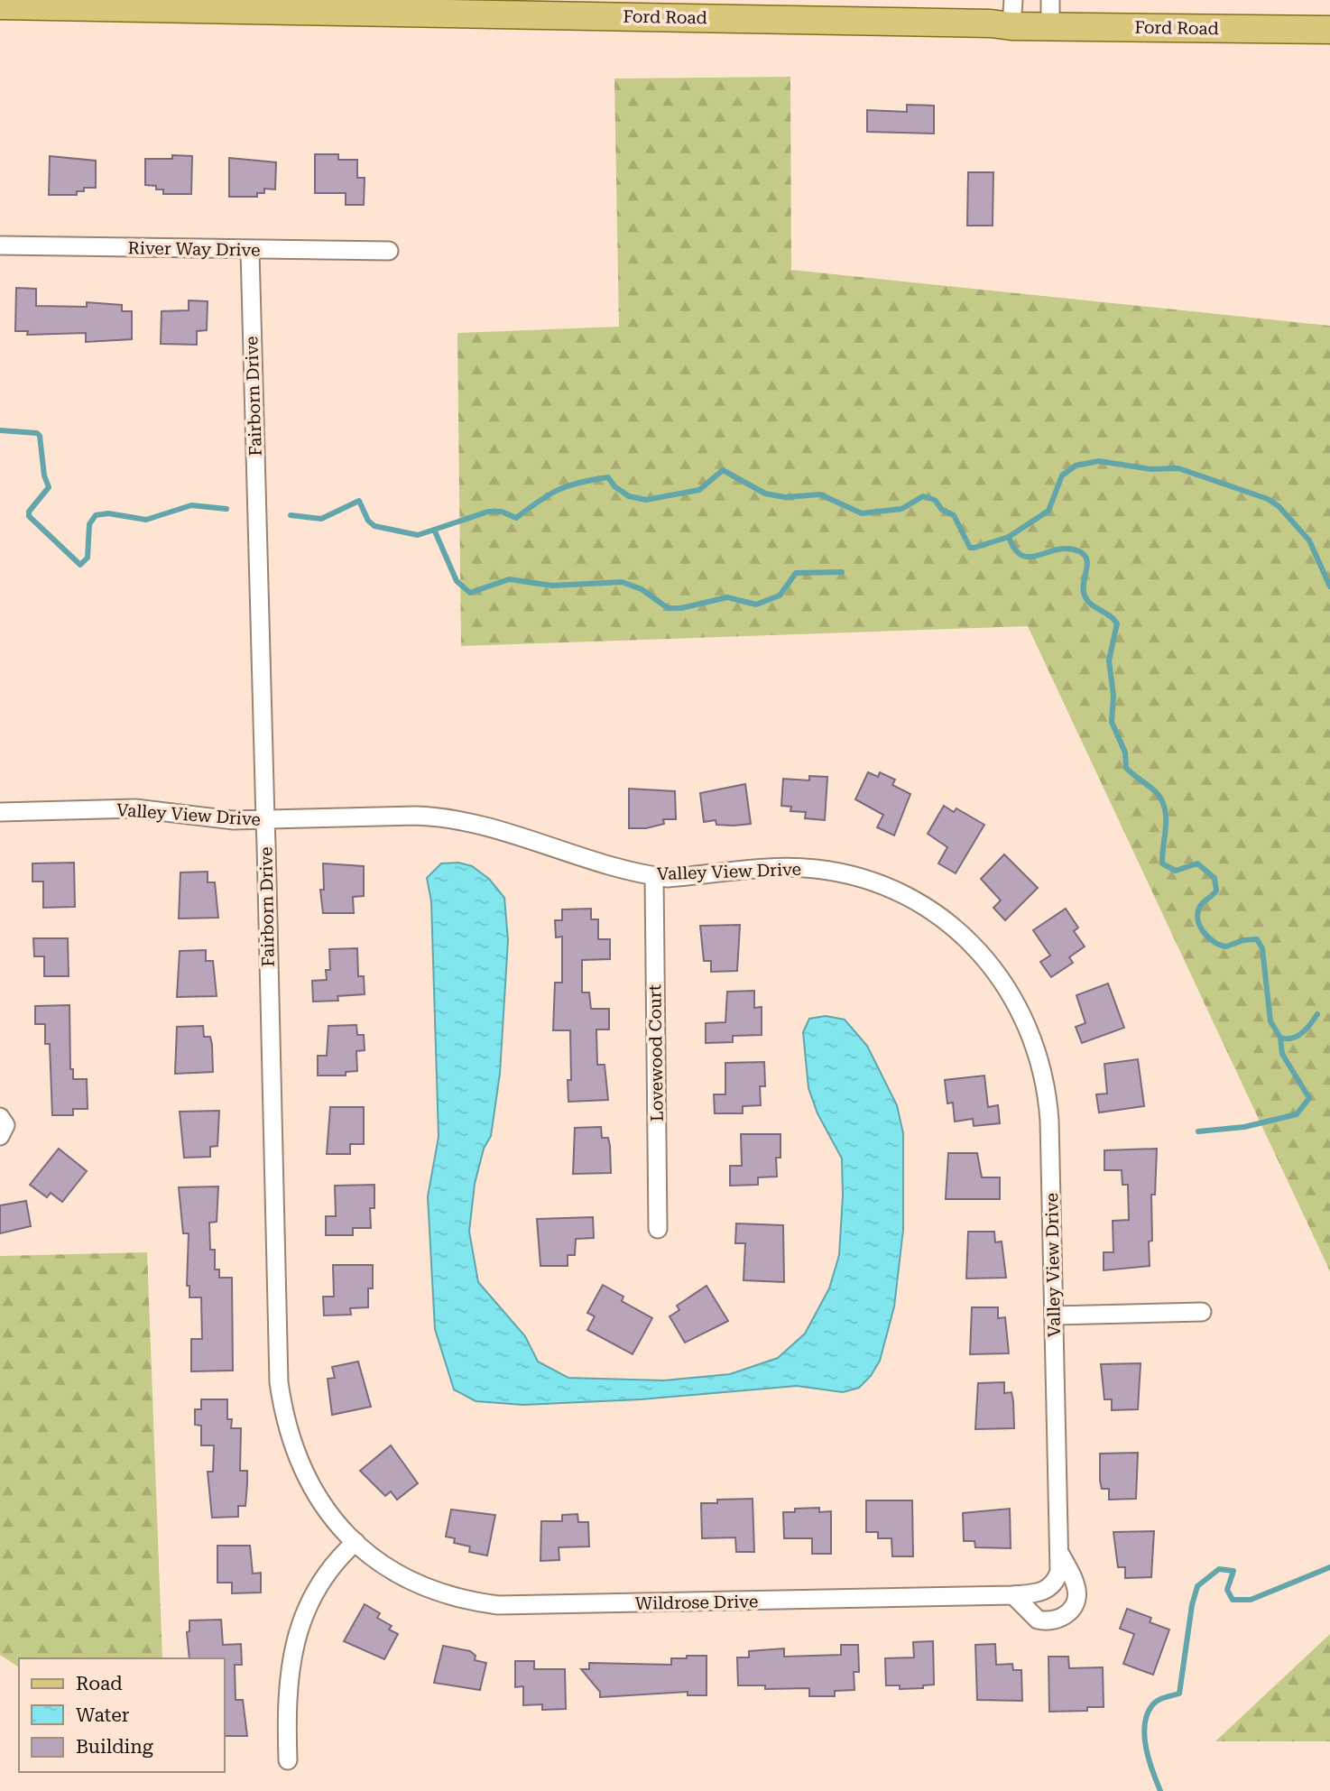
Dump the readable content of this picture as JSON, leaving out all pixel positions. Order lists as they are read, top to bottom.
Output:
{
  "streets": {
    "main road": ["Ford Road"],
    "street": [
      "River Way Drive",
      "Fairborn Drive",
      "Valley View Drive",
      "Lovewood Court",
      "Wildrose Drive"
    ]
  },
  "crossings": [
    ["River Way Drive", "Fairborn Drive"],
    ["Fairborn Drive", "Valley View Drive"],
    ["Fairborn Drive", "Wildrose Drive"],
    ["Valley View Drive", "Lovewood Court"],
    ["Valley View Drive", "Wildrose Drive"]
  ],
  "legend": ["Road", "Water", "Building"]
}
